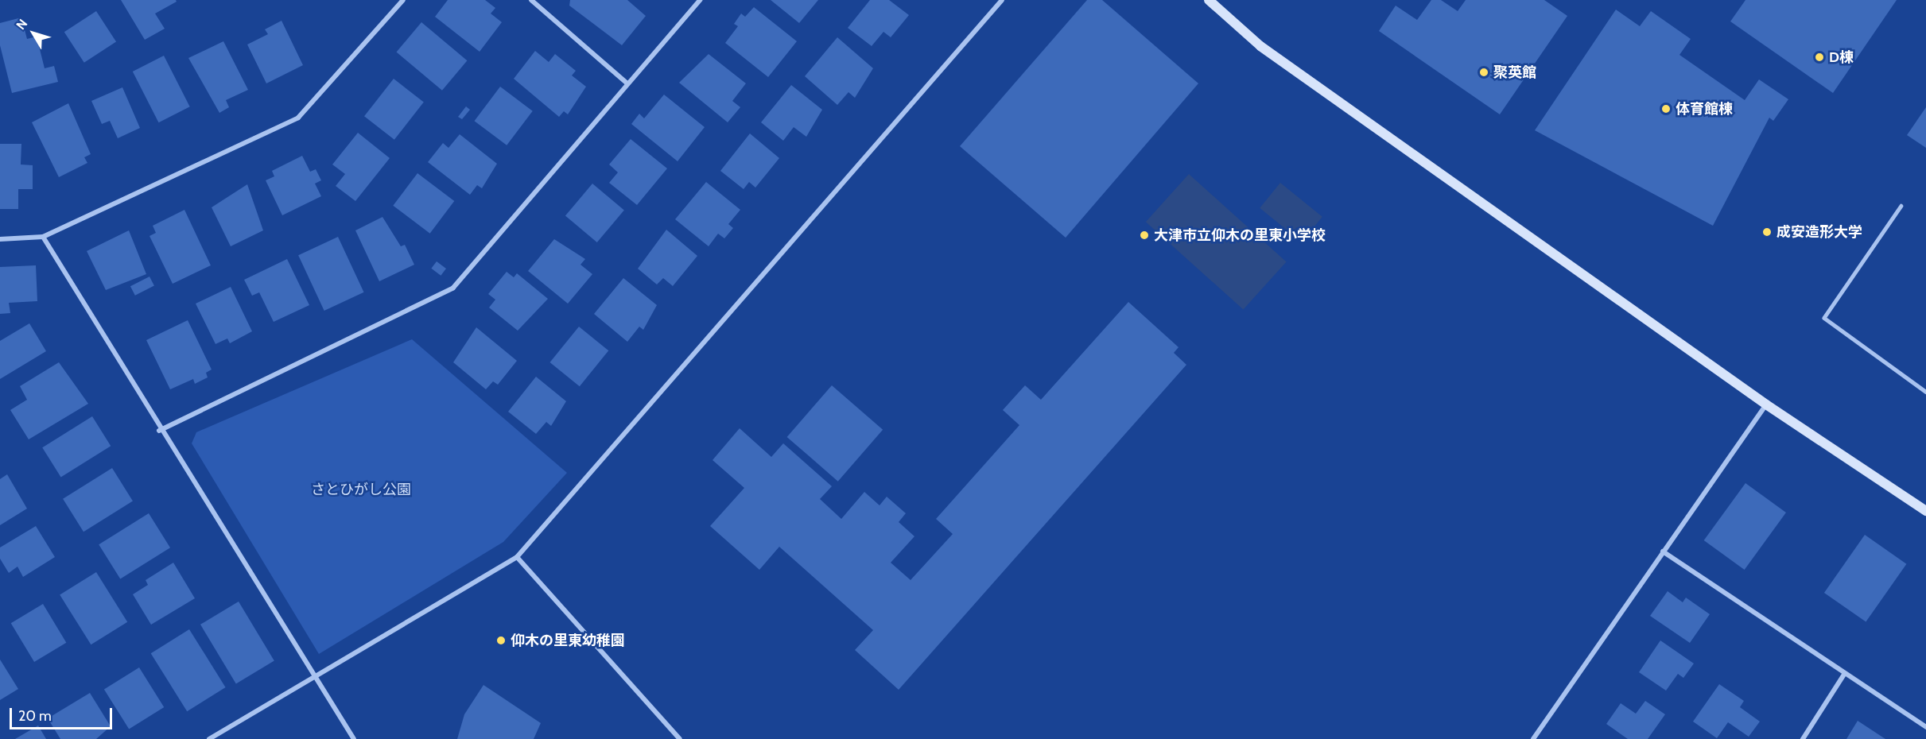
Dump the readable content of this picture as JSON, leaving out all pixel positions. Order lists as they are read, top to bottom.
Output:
{
  "parks": ["さとひがし公園"],
  "places": [
    "D棟",
    "聚英館",
    "体育館棟",
    "成安造形大学",
    "大津市立仰木の里東小学校",
    "仰木の里東幼稚園"
  ],
  "scale_bar": "20 m",
  "north": "top left"
}
